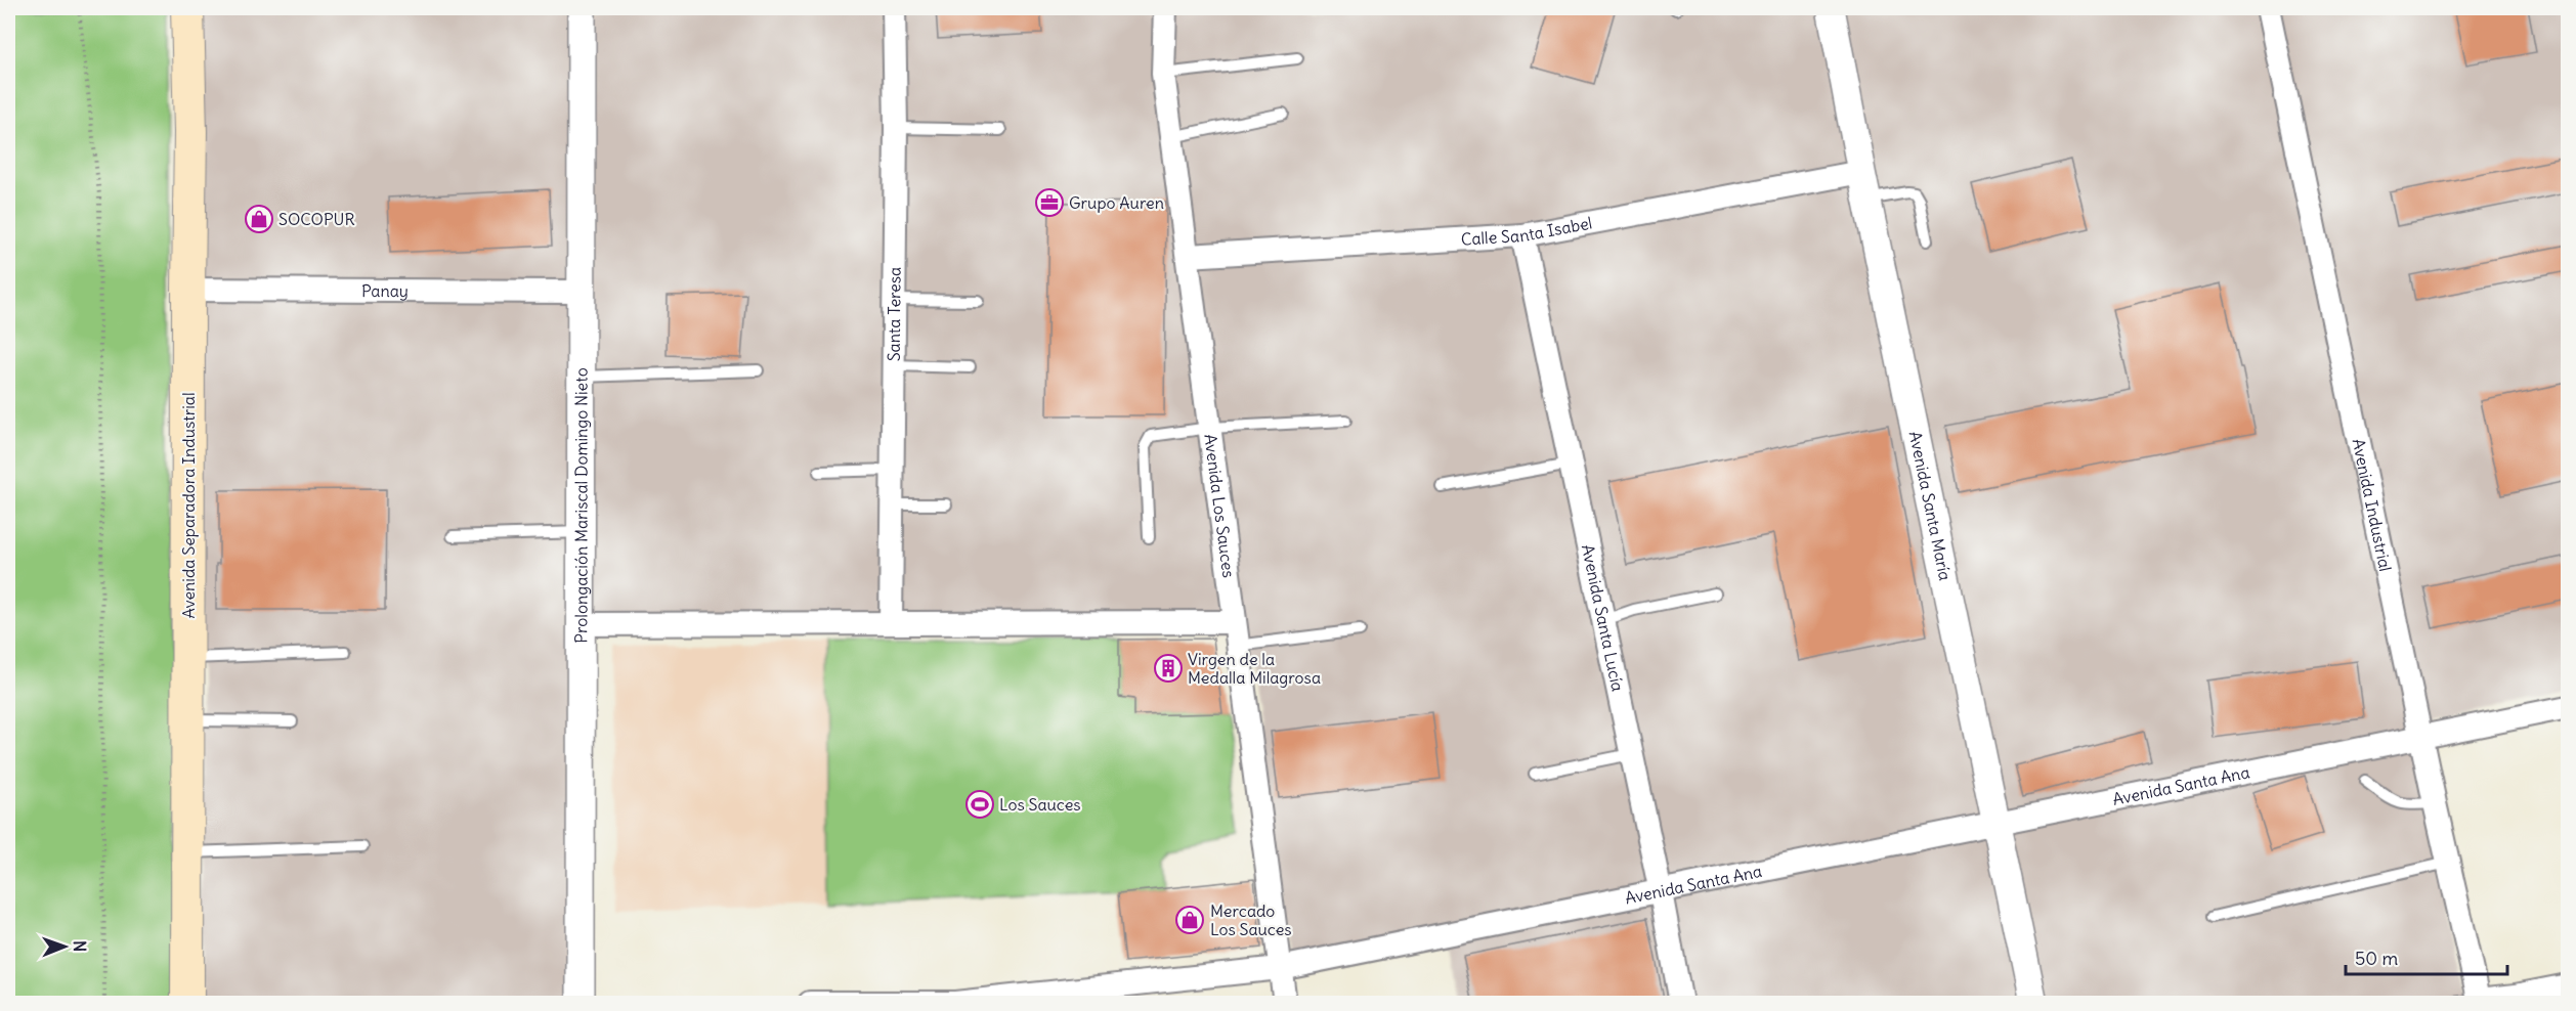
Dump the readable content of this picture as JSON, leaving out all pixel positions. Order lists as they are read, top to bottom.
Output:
{
  "streets": {
    "main road": ["Avenida Separadora Industrial"],
    "street": [
      "Calle Santa Isabel",
      "Panay",
      "Santa Teresa",
      "Prolongación Mariscal Domingo Nieto",
      "Avenida Los Sauces",
      "Avenida Santa María",
      "Avenida Industrial",
      "Avenida Santa Lucía",
      "Avenida Santa Ana"
    ]
  },
  "crossings": [
    ["Calle Santa Isabel", "Avenida Los Sauces"],
    ["Calle Santa Isabel", "Avenida Santa María"],
    ["Calle Santa Isabel", "Avenida Santa Lucía"],
    ["Panay", "Avenida Separadora Industrial"],
    ["Panay", "Prolongación Mariscal Domingo Nieto"],
    ["Avenida Los Sauces", "Avenida Santa Ana"],
    ["Avenida Santa María", "Avenida Santa Ana"],
    ["Avenida Industrial", "Avenida Santa Ana"],
    ["Avenida Santa Lucía", "Avenida Santa Ana"]
  ],
  "places": {
    "office": ["Grupo Auren"],
    "shop": ["SOCOPUR", "Mercado Los Sauces"],
    "building": ["Virgen de la Medalla Milagrosa"],
    "sports": ["Los Sauces"]
  },
  "scale_bar": "50 m",
  "north": "right"
}
